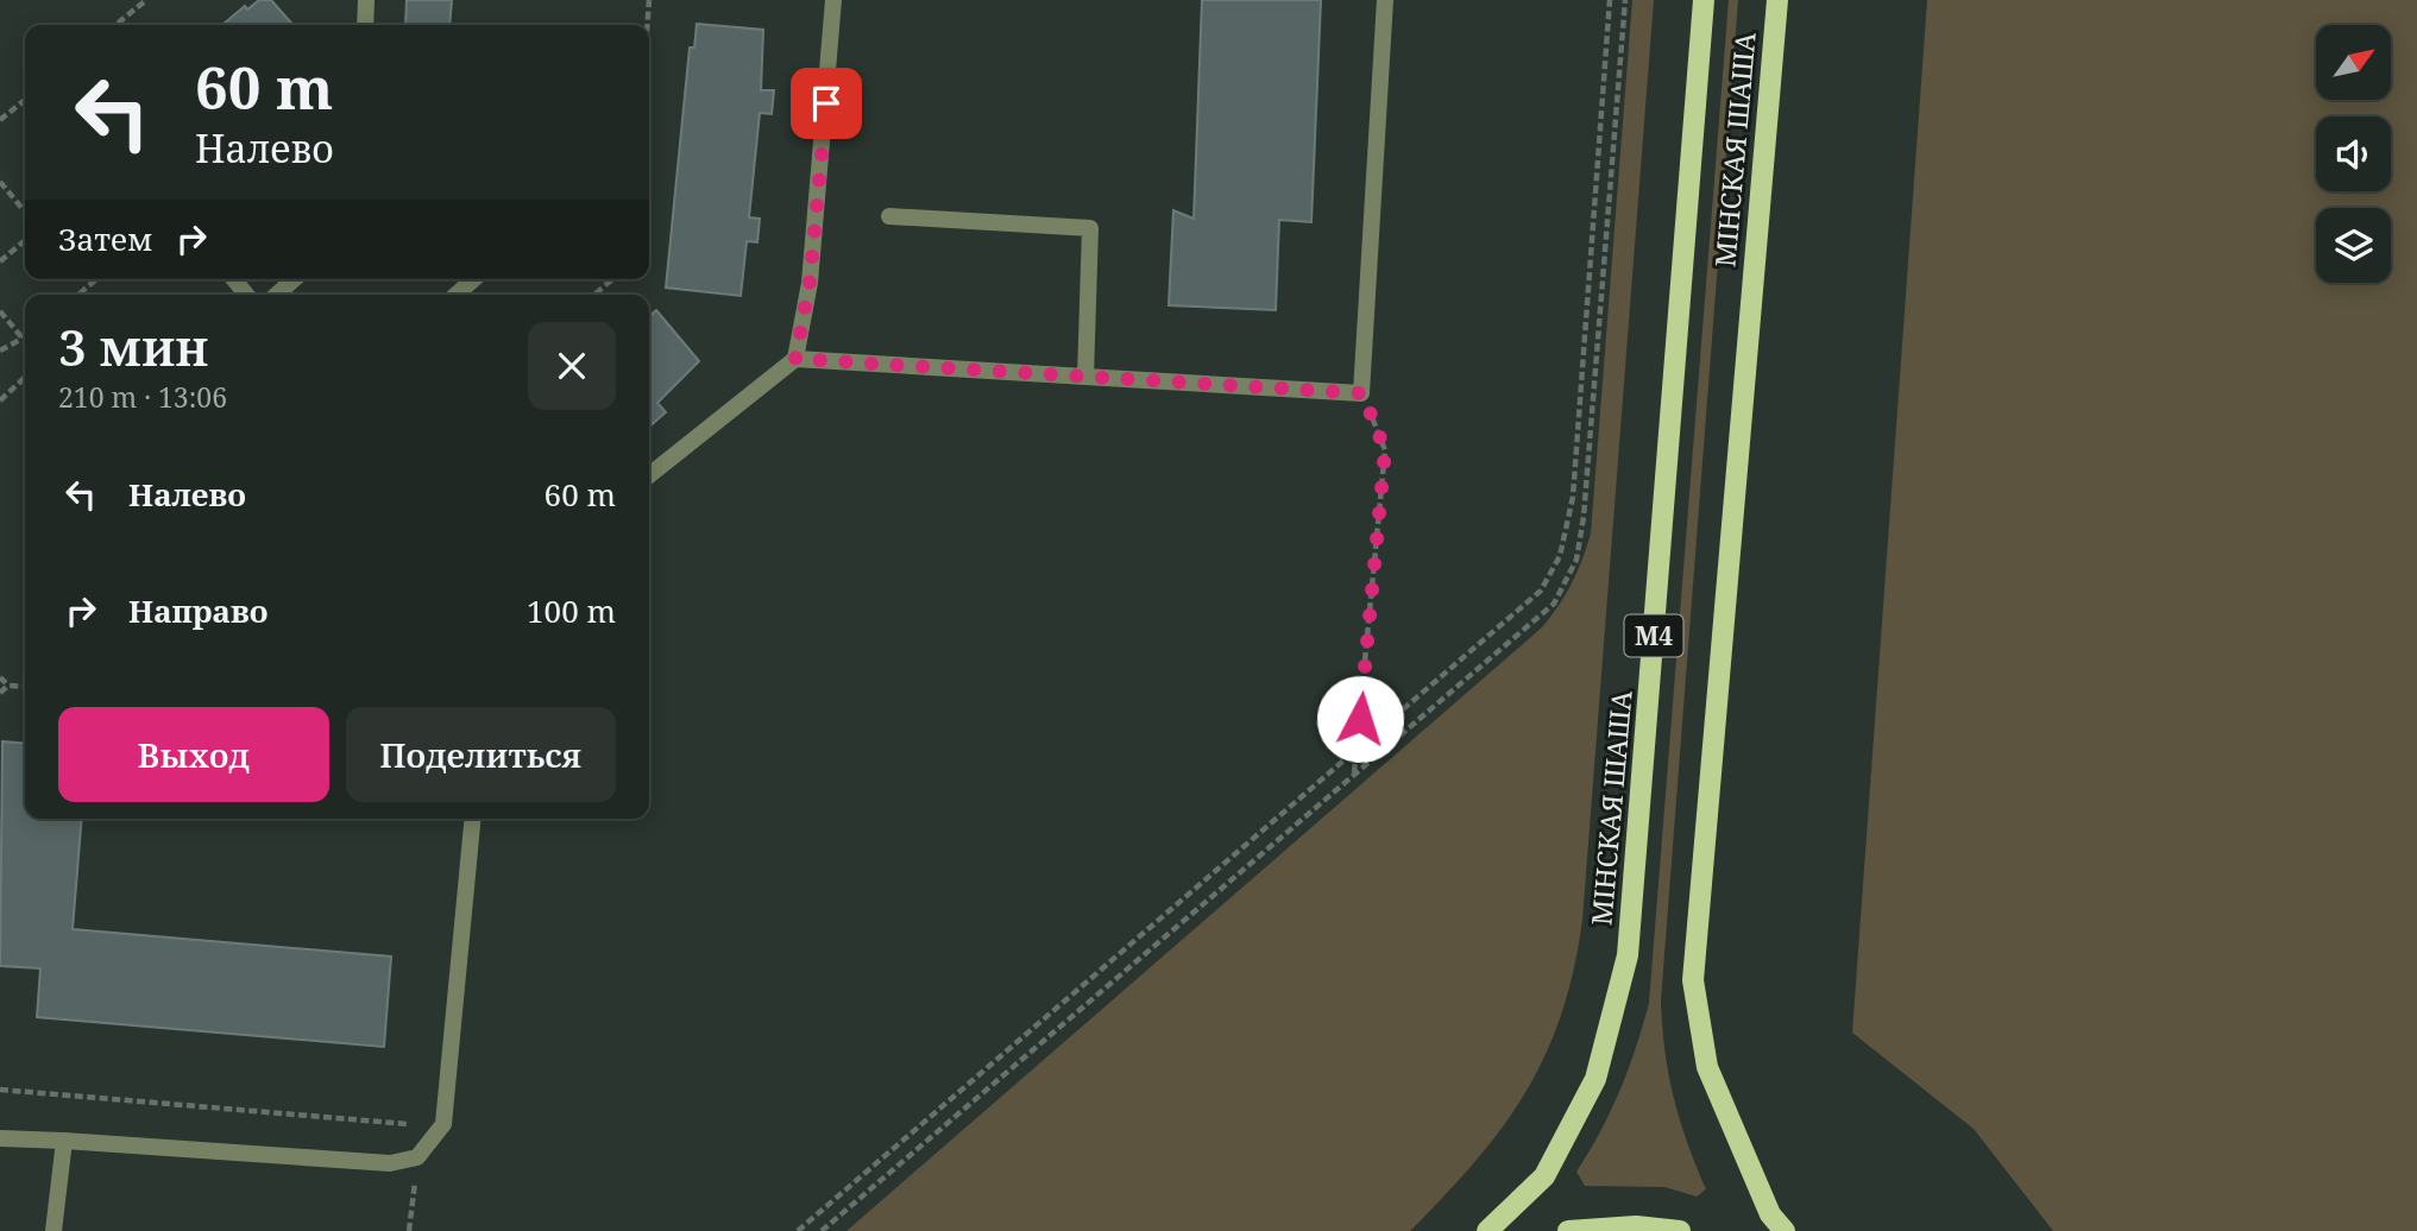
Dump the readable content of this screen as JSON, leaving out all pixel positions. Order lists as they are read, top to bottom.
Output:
{
  "streets": {
    "main road": ["МІНСКАЯ ШАША", "М4"]
  },
  "north": "top right",
  "page": {
    "turn": ["60 m", "Налево"],
    "then": "Затем",
    "heading": ["3 мин", "210 m · 13:06"],
    "list": [
      {
        "name": "Налево",
        "value": "60 m"
      },
      {
        "name": "Направо",
        "value": "100 m"
      }
    ],
    "buttons": ["Выход", "Поделиться"]
  }
}
